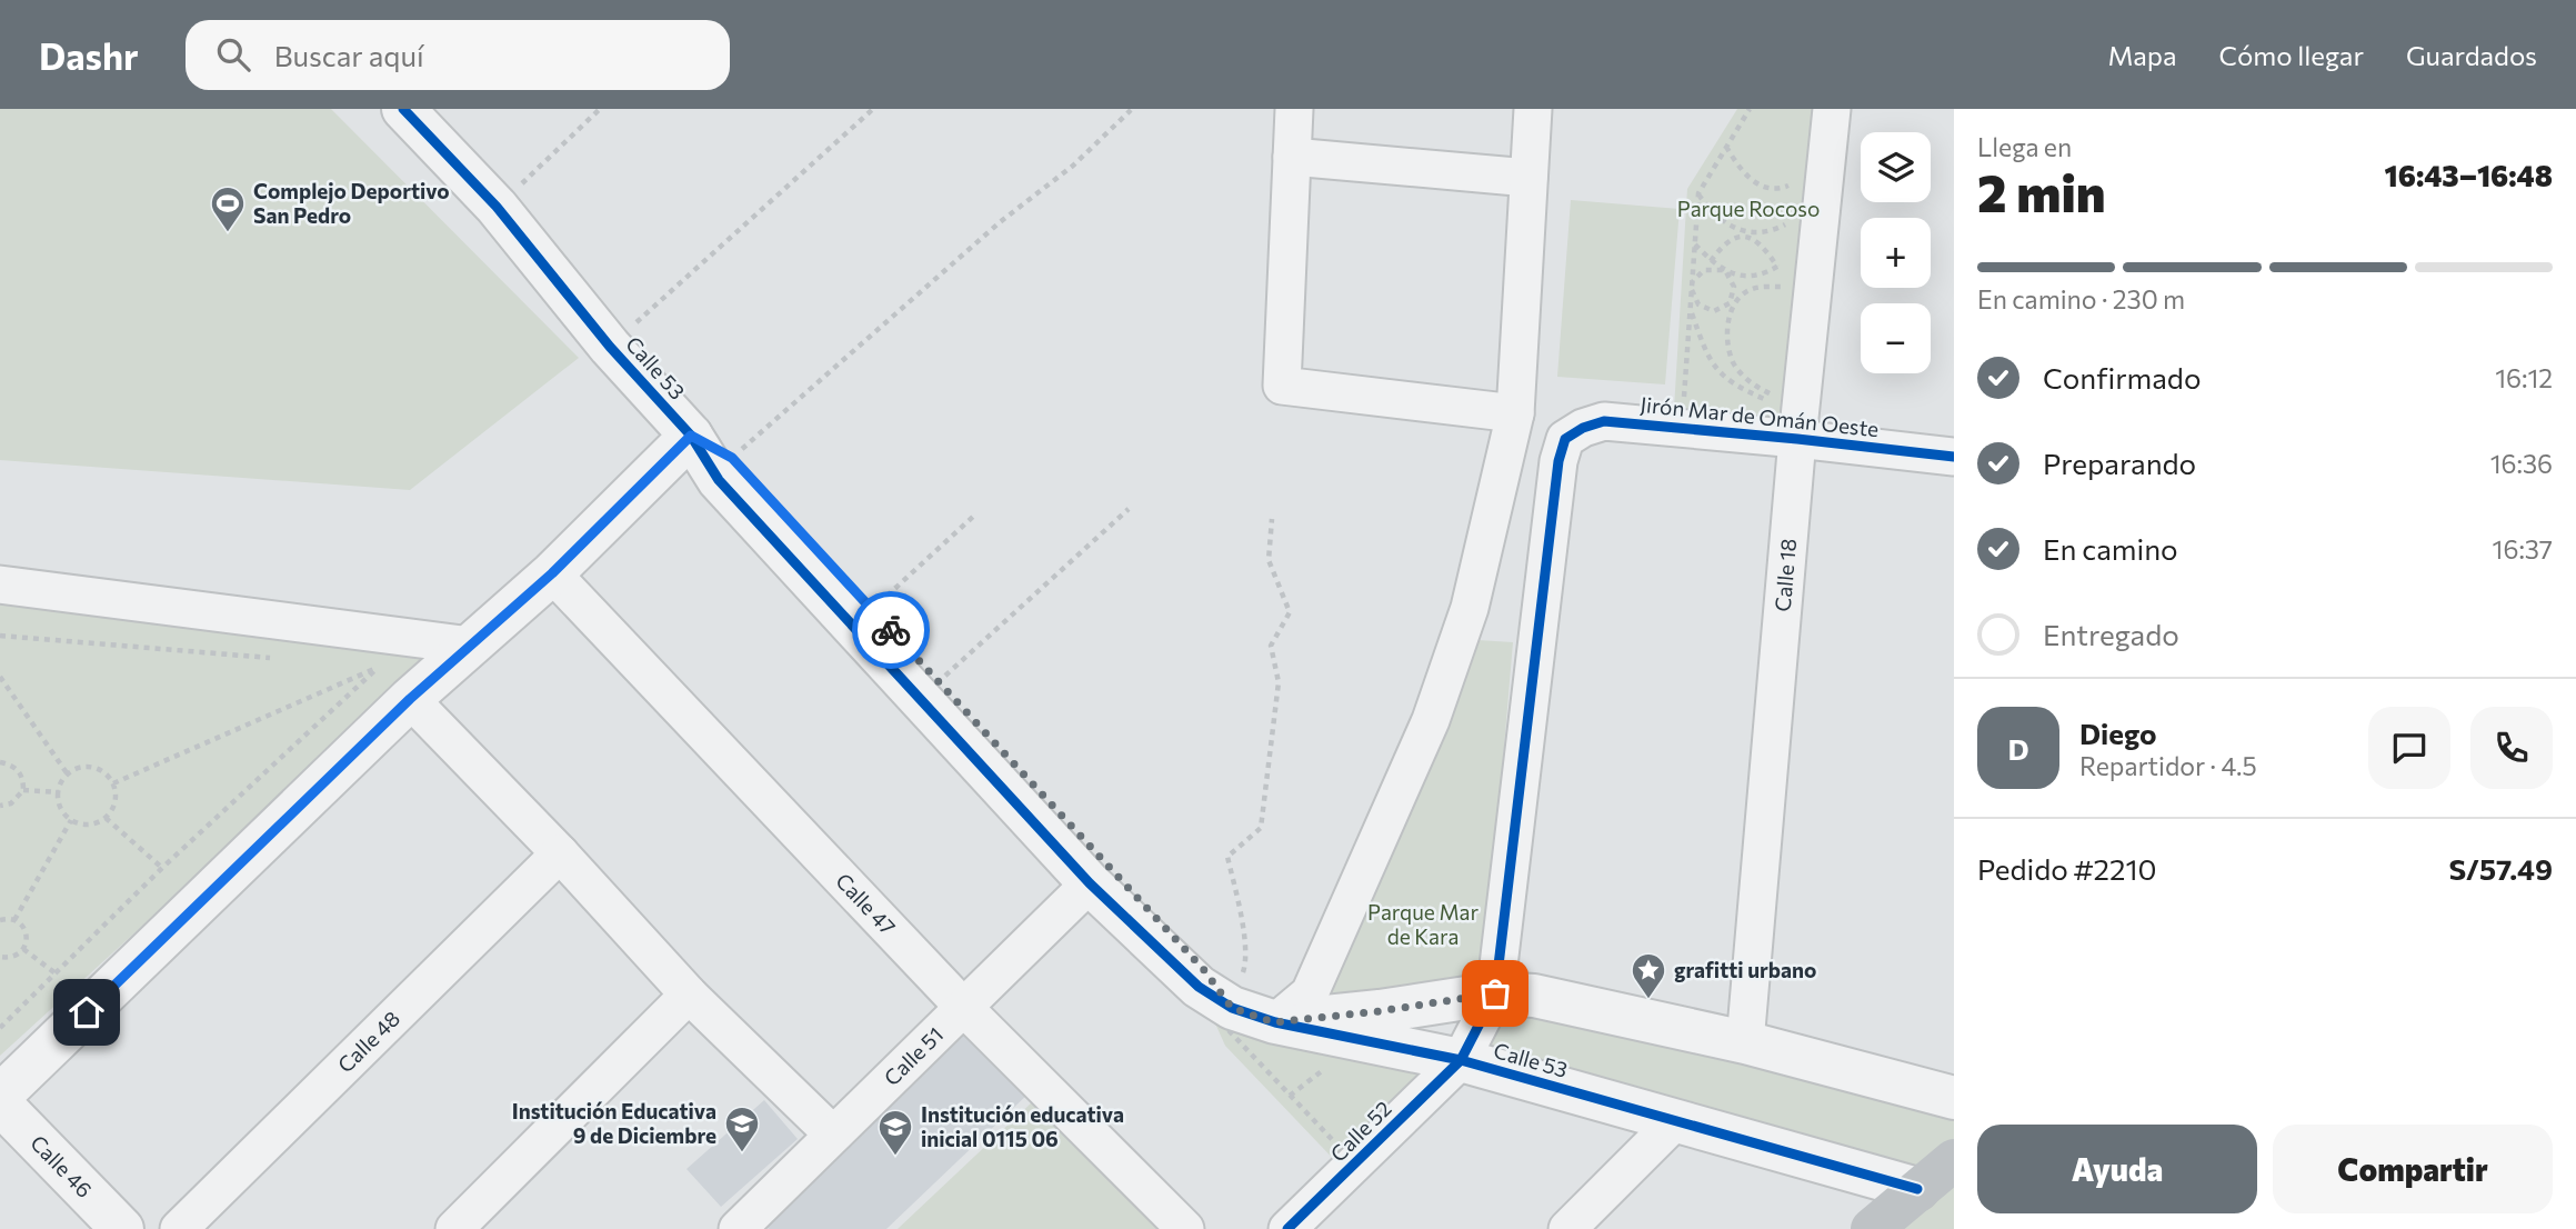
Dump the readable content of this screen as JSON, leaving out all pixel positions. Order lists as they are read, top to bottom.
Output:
{
  "streets": {
    "street": [
      "Calle 53",
      "Jirón Mar de Omán Oeste",
      "Calle 18",
      "Calle 47",
      "Calle 48",
      "Calle 51",
      "Calle 52",
      "Calle 46"
    ]
  },
  "crossings": [
    ["Calle 53", "Jirón Mar de Omán Oeste"],
    ["Calle 53", "Calle 18"],
    ["Calle 53", "Calle 51"],
    ["Calle 53", "Calle 52"],
    ["Jirón Mar de Omán Oeste", "Calle 18"],
    ["Jirón Mar de Omán Oeste", "Calle 52"],
    ["Calle 47", "Calle 51"]
  ],
  "parks": ["Parque Rocoso", "Parque Mar de Kara"],
  "places": {
    "sports": ["Complejo Deportivo San Pedro"],
    "place": ["grafitti urbano"],
    "school or university": ["Institución Educativa 9 de Diciembre", "Institución educativa inicial 0115 06"]
  },
  "page": {
    "header": "Dashr",
    "search": "Buscar aquí",
    "nav": ["Mapa", "Cómo llegar", "Guardados"],
    "heading": ["2 min", "Llega en", "16:43–16:48"],
    "panel": [
      "Diego",
      "Repartidor · 4.5",
      "Pedido #2210",
      "S/57.49"
    ],
    "map_buttons": ["+", "−"],
    "bar": "En camino · 230 m",
    "list": [
      ["Confirmado", "16:12"],
      ["Preparando", "16:36"],
      ["En camino", "16:37"],
      "Entregado"
    ],
    "round": "D",
    "buttons": ["Ayuda", "Compartir"]
  }
}
